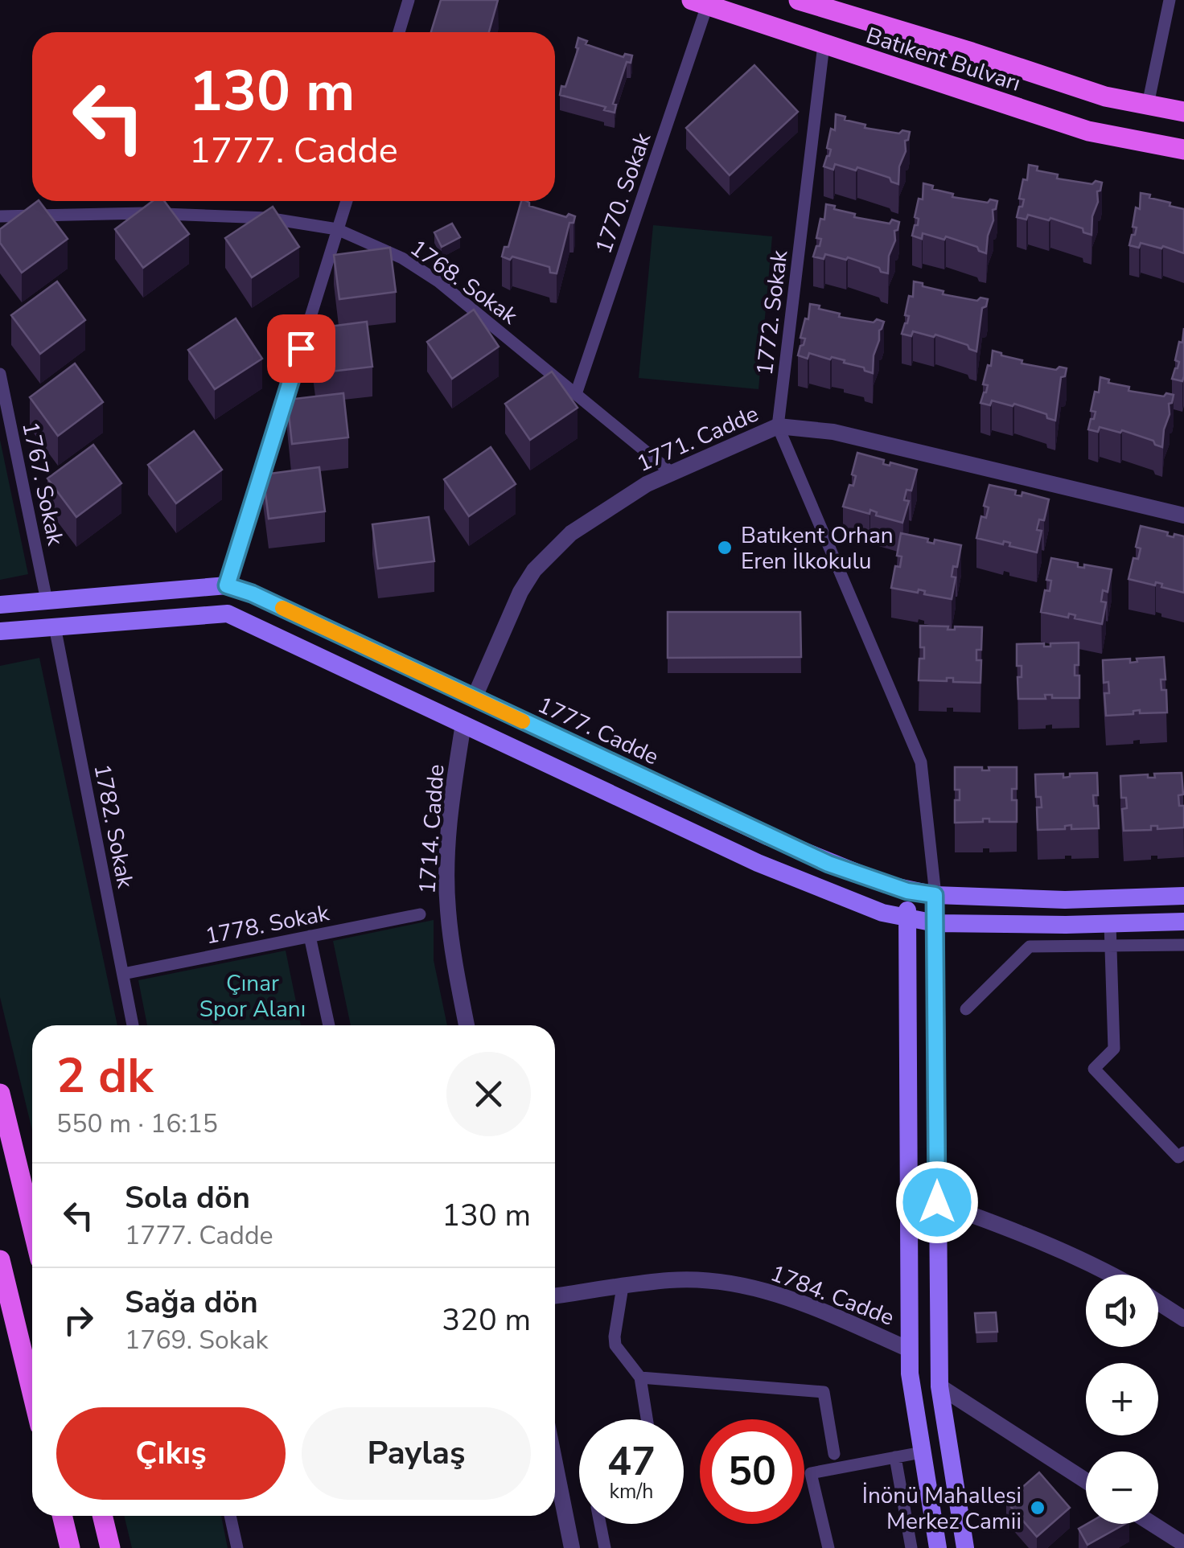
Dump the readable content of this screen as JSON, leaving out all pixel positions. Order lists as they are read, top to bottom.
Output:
{
  "streets": {
    "main road": ["Batıkent Bulvarı", "1777. Cadde"],
    "street": [
      "1770. Sokak",
      "1768. Sokak",
      "1772. Sokak",
      "1771. Cadde",
      "1767. Sokak",
      "1782. Sokak",
      "1714. Cadde",
      "1778. Sokak",
      "1784. Cadde"
    ]
  },
  "crossings": [
    ["Batıkent Bulvarı", "1770. Sokak"],
    ["Batıkent Bulvarı", "1772. Sokak"],
    ["1770. Sokak", "1768. Sokak"],
    ["1768. Sokak", "1771. Cadde"],
    ["1772. Sokak", "1771. Cadde"],
    ["1772. Sokak", "1777. Cadde"],
    ["1771. Cadde", "1777. Cadde"],
    ["1767. Sokak", "1777. Cadde"],
    ["1782. Sokak", "1778. Sokak"]
  ],
  "parks": ["Çınar Spor Alanı"],
  "places": ["Batıkent Orhan Eren İlkokulu", "İnönü Mahallesi Merkez Camii"],
  "page": {
    "turn": ["130 m", "1777. Cadde"],
    "heading": ["2 dk", "550 m · 16:15"],
    "list": [
      {
        "name": "Sola dön",
        "note": "1777. Cadde",
        "value": "130 m"
      },
      {
        "name": "Sağa dön",
        "note": "1769. Sokak",
        "value": "320 m"
      }
    ],
    "map_buttons": ["+", "−"],
    "buttons": ["Çıkış", "Paylaş"],
    "speed": "47 km/h",
    "limit": "50"
  }
}
